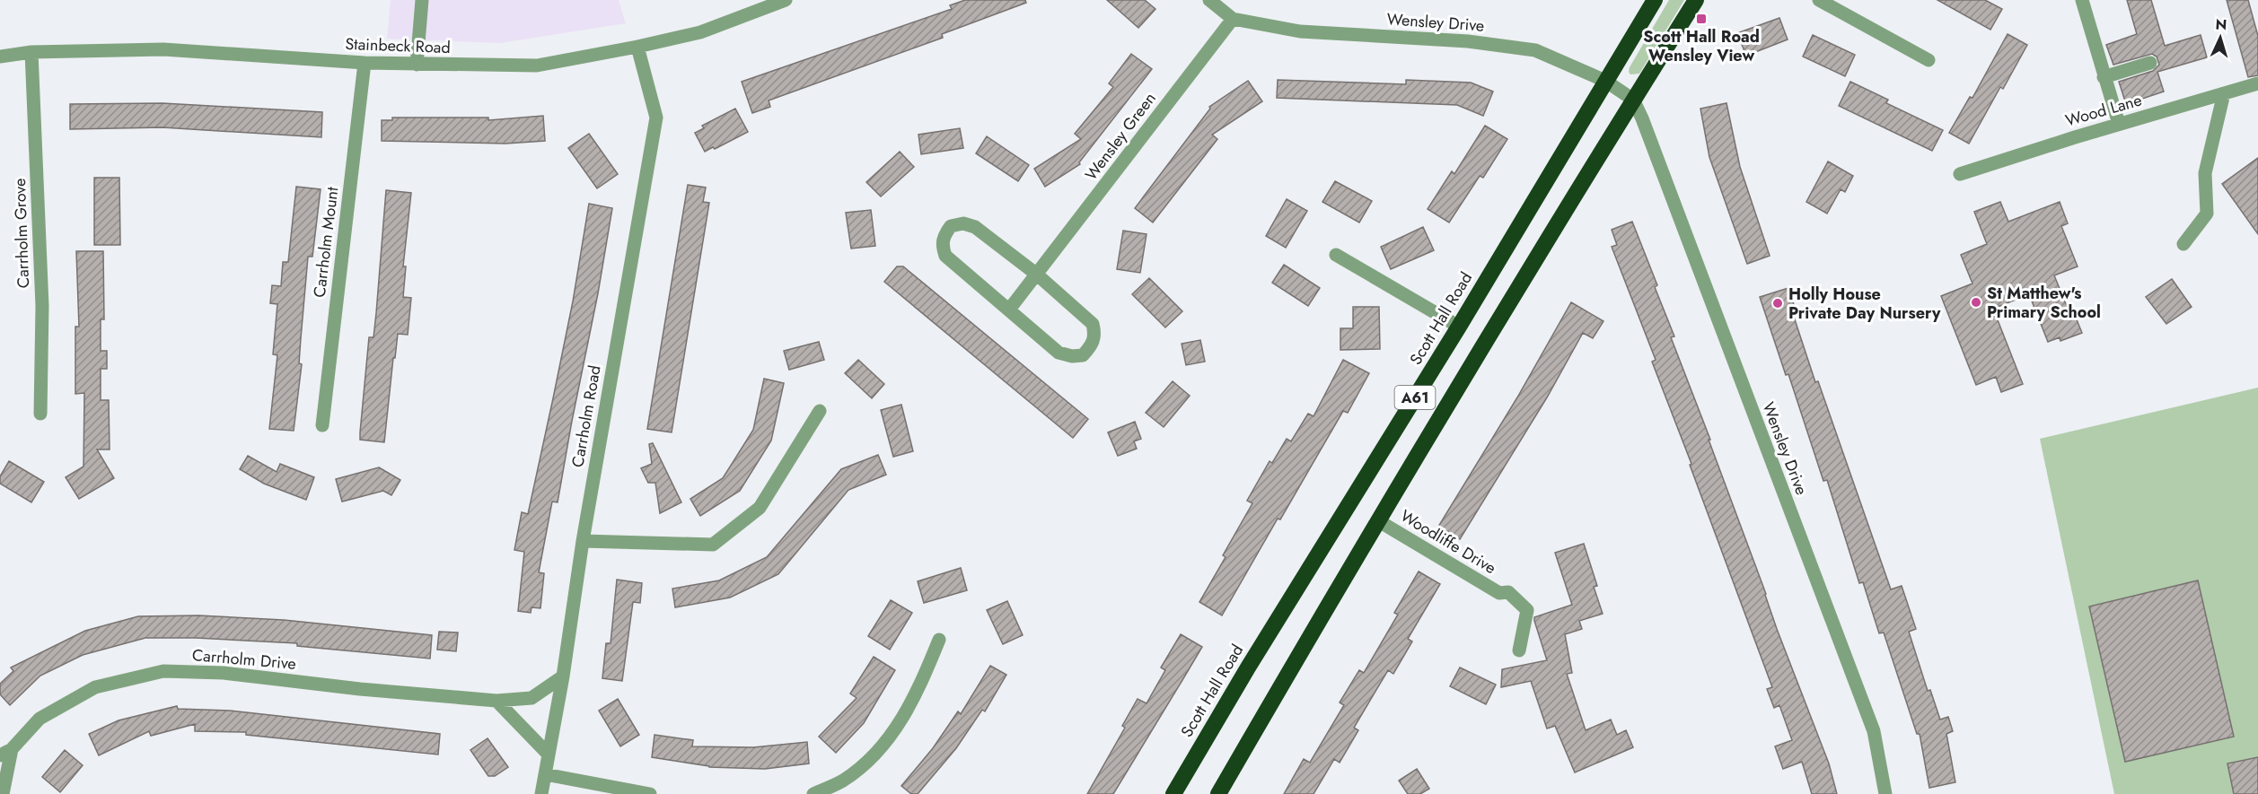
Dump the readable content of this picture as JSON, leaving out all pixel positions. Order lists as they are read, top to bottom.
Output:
{
  "streets": {
    "highway": ["Scott Hall Road", "A61"],
    "street": [
      "Wensley Drive",
      "Stainbeck Road",
      "Wood Lane",
      "Wensley Green",
      "Carrholm Grove",
      "Carrholm Mount",
      "Carrholm Road",
      "Woodliffe Drive",
      "Carrholm Drive"
    ]
  },
  "crossings": [
    ["Wensley Drive", "Wensley Green"],
    ["Wensley Drive", "Scott Hall Road"],
    ["Wensley Drive", "A61"],
    ["Stainbeck Road", "Carrholm Grove"],
    ["Stainbeck Road", "Carrholm Mount"],
    ["Stainbeck Road", "Carrholm Road"],
    ["A61", "Woodliffe Drive"],
    ["Carrholm Road", "Carrholm Drive"]
  ],
  "places": {
    "transit": ["Scott Hall Road Wensley View"],
    "other": ["St Matthew's Primary School", "Holly House Private Day Nursery"]
  },
  "north": "top"
}
